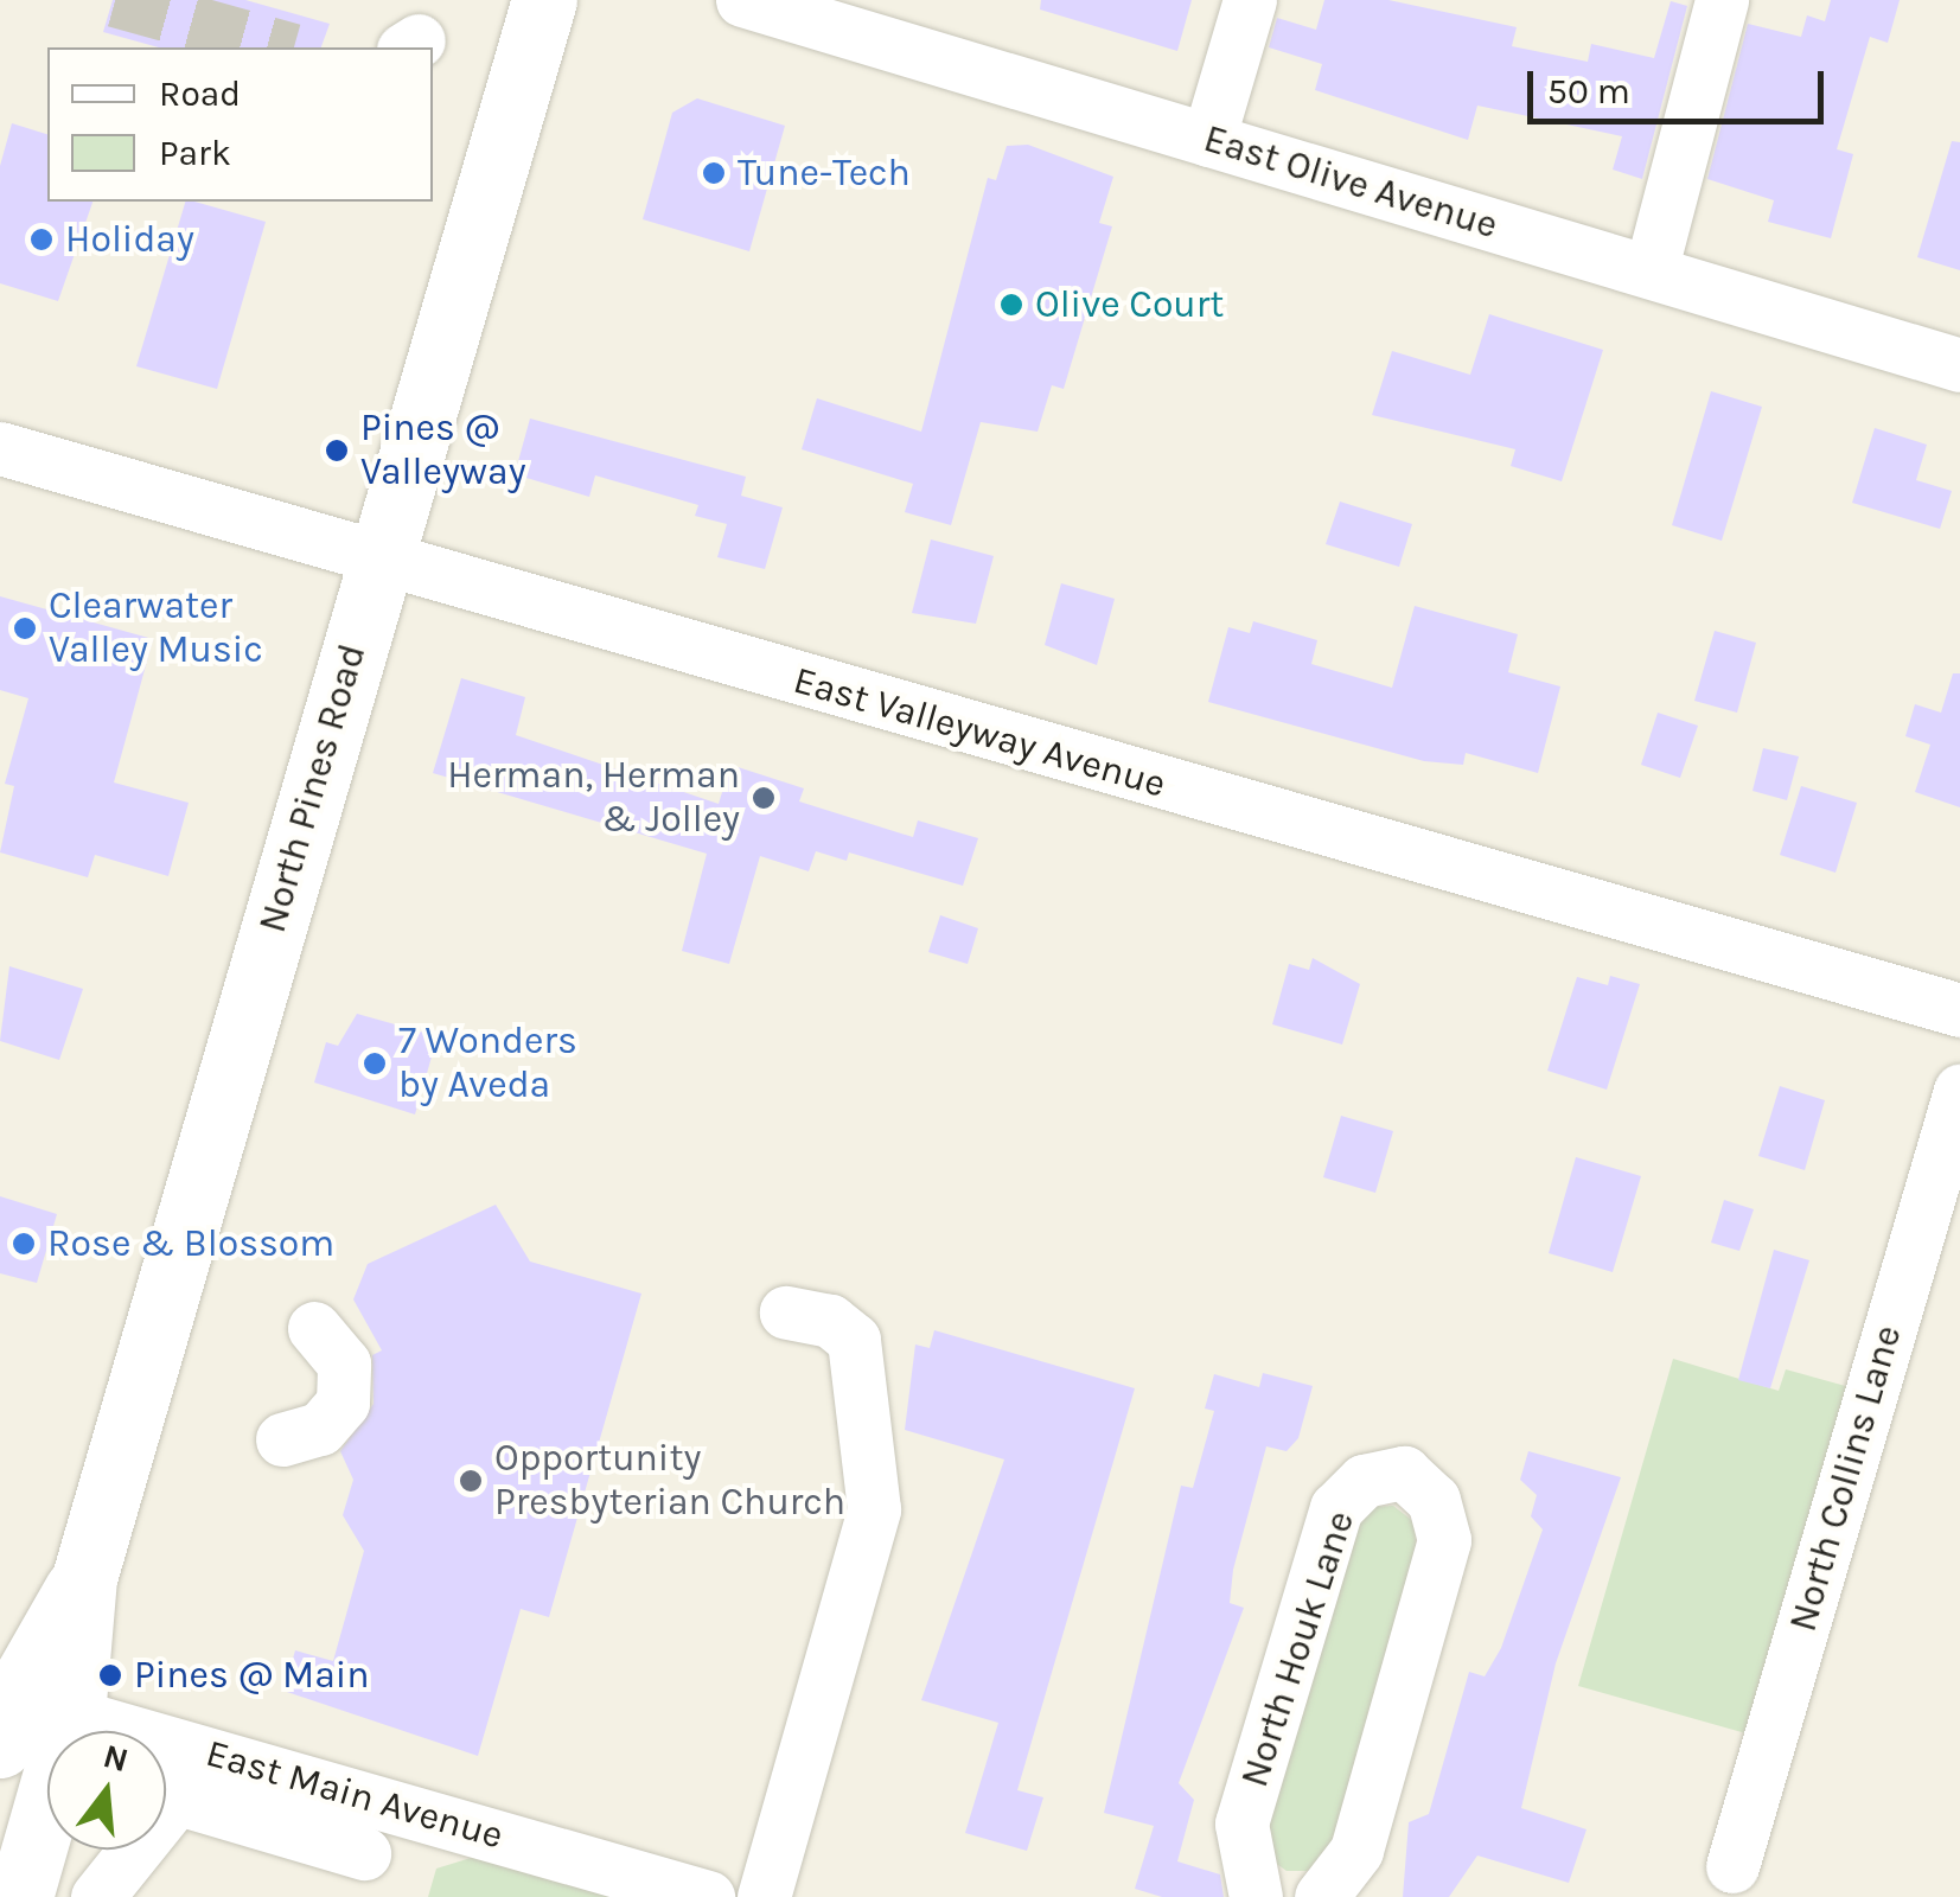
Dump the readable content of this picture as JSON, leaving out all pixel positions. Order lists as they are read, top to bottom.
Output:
{
  "streets": {
    "main road": ["North Pines Road"],
    "street": [
      "East Olive Avenue",
      "East Valleyway Avenue",
      "North Collins Lane",
      "North Houk Lane",
      "East Main Avenue"
    ]
  },
  "crossings": [
    ["East Valleyway Avenue", "North Pines Road"],
    ["North Pines Road", "East Main Avenue"]
  ],
  "places": [
    "Tune-Tech",
    "Holiday",
    "Olive Court",
    "Pines @ Valleyway",
    "Clearwater Valley Music",
    "Herman, Herman & Jolley",
    "7 Wonders by Aveda",
    "Rose & Blossom",
    "Opportunity Presbyterian Church",
    "Pines @ Main"
  ],
  "legend": ["Road", "Park"],
  "scale_bar": "50 m",
  "north": "top"
}
